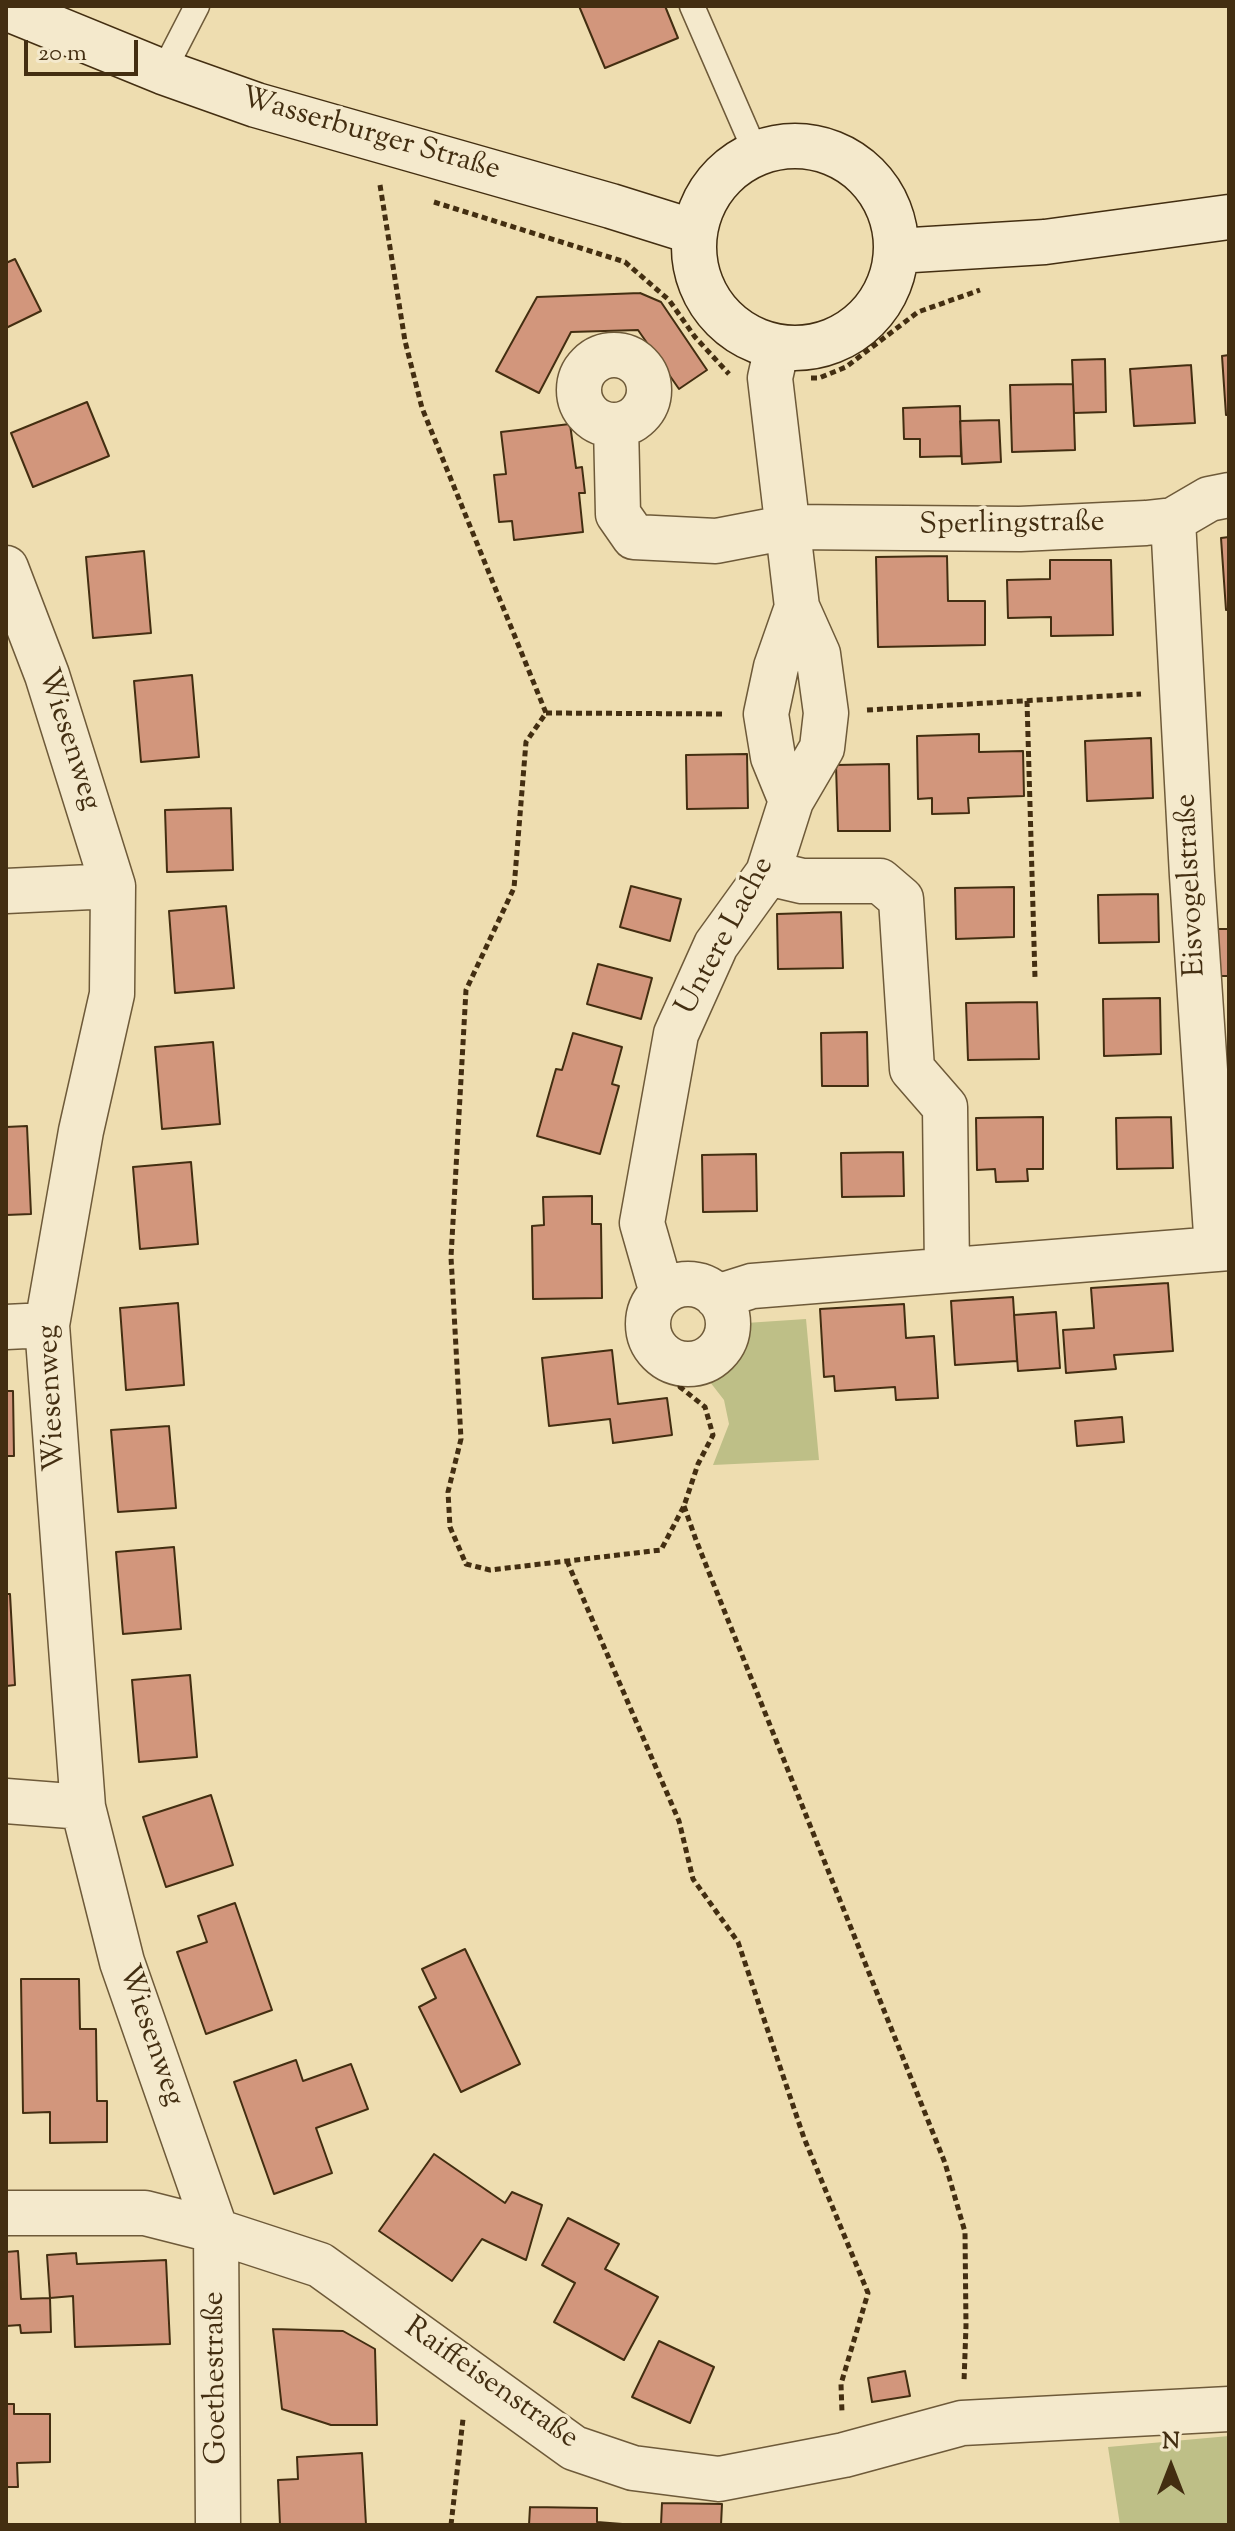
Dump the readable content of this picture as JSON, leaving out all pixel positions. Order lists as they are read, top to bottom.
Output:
{
  "streets": {
    "street": [
      "Wasserburger Straße",
      "Sperlingstraße",
      "Wiesenweg",
      "Eisvogelstraße",
      "Untere Lache",
      "Goethestraße",
      "Raiffeisenstraße"
    ]
  },
  "crossings": [
    ["Sperlingstraße", "Eisvogelstraße"],
    ["Wiesenweg", "Goethestraße"],
    ["Wiesenweg", "Raiffeisenstraße"],
    ["Goethestraße", "Raiffeisenstraße"]
  ],
  "scale_bar": "20 m",
  "north": "top"
}
